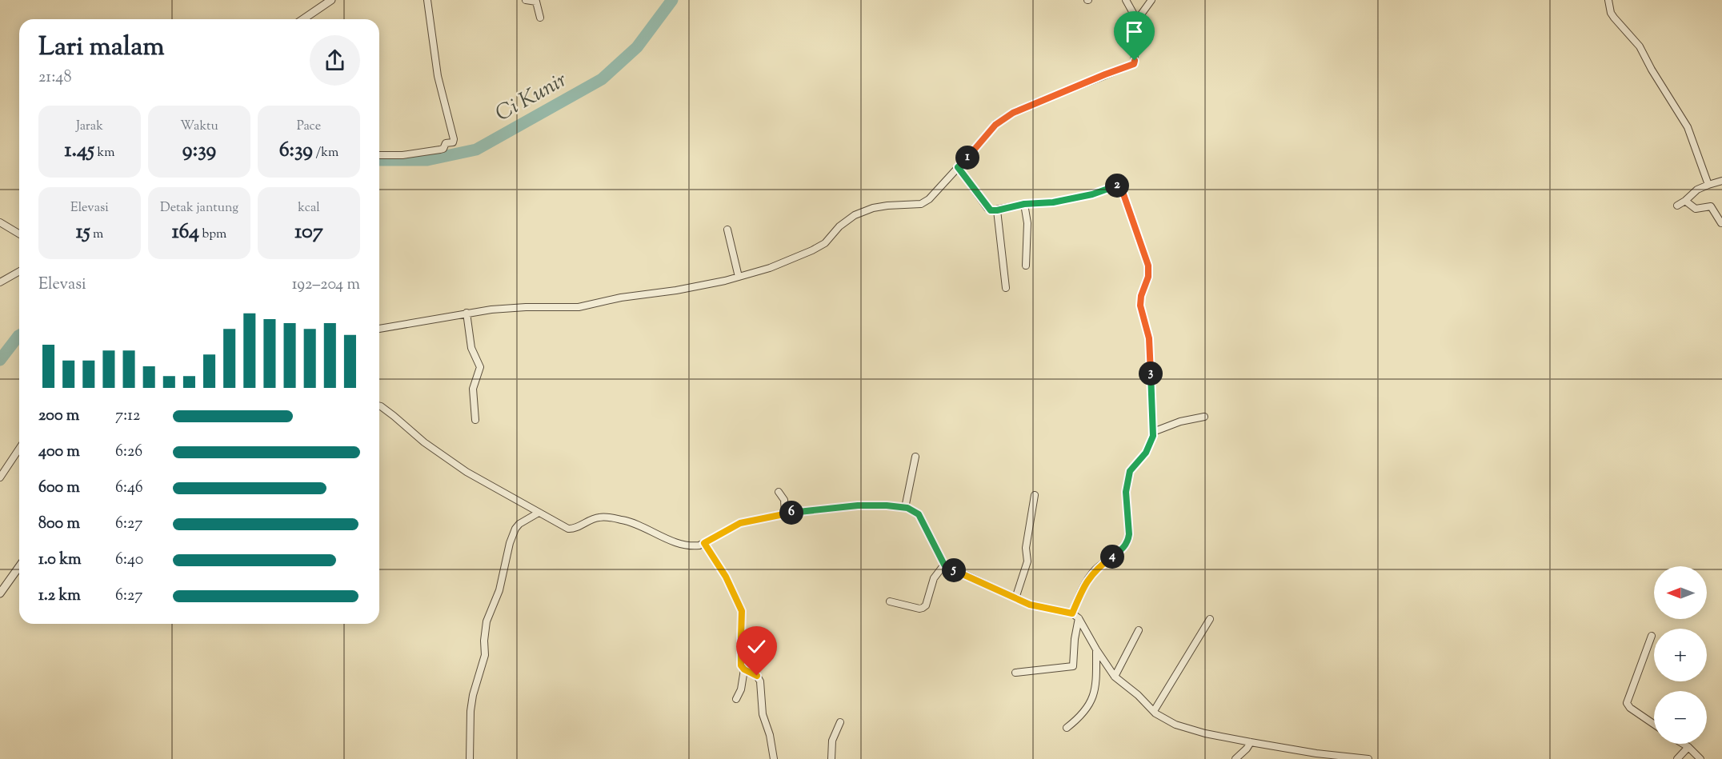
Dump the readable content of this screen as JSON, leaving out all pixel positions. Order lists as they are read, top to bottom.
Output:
{
  "water": ["Ci Kunir"],
  "north": "left",
  "page": {
    "heading": ["Lari malam", "21:48"],
    "stats": [
      ["Jarak", "1.45 km"],
      ["Waktu", "9:39"],
      ["Pace", "6:39 /km"],
      ["Elevasi", "15 m"],
      ["Detak jantung", "164 bpm"],
      ["kcal", "107"]
    ],
    "pins": [
      "1",
      "2",
      "3",
      "6",
      "4",
      "5"
    ],
    "chart": ["Elevasi", "192–204 m"],
    "list": [
      {
        "name": "200 m",
        "note": "7:12"
      },
      {
        "name": "400 m",
        "note": "6:26"
      },
      {
        "name": "600 m",
        "note": "6:46"
      },
      {
        "name": "800 m",
        "note": "6:27"
      },
      {
        "name": "1.0 km",
        "note": "6:40"
      },
      {
        "name": "1.2 km",
        "note": "6:27"
      }
    ],
    "map_buttons": ["+", "−"]
  }
}
